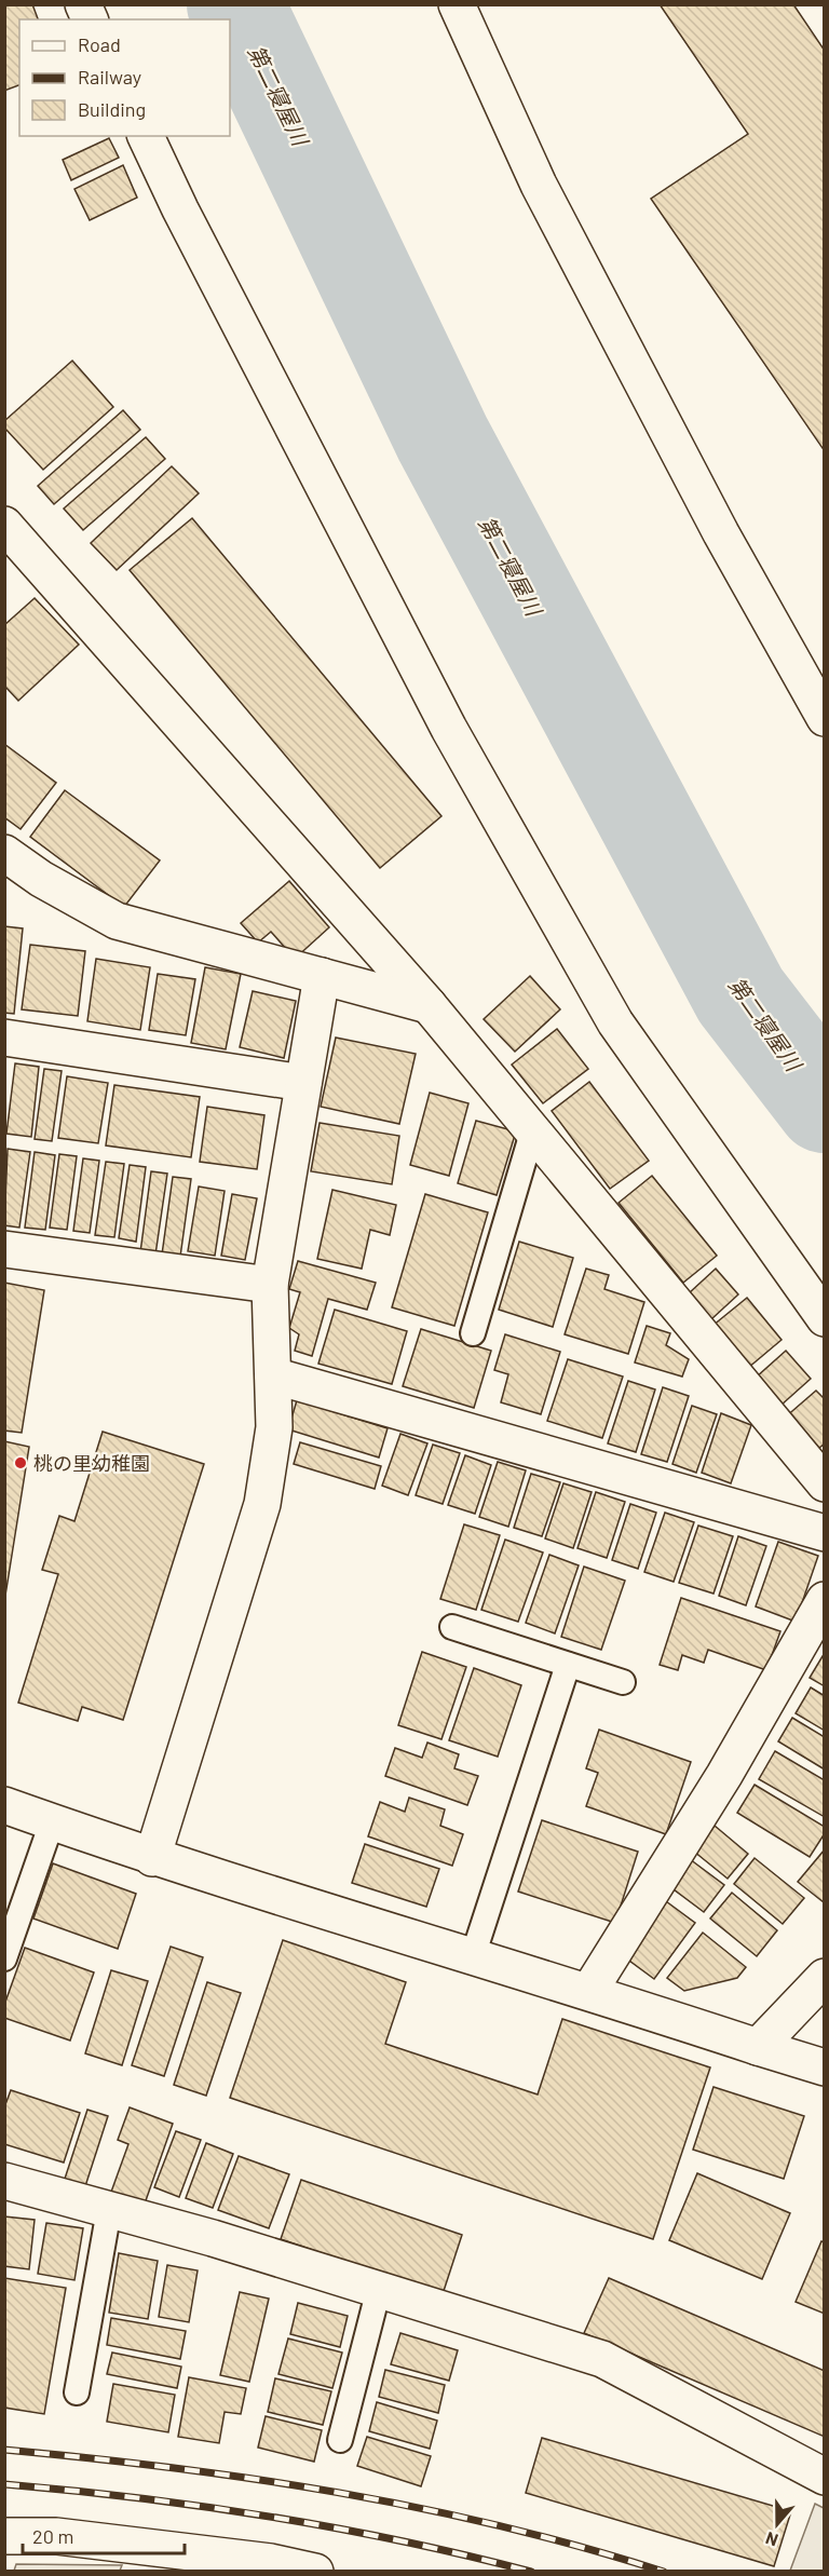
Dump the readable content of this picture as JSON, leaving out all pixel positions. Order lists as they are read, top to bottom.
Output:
{
  "water": ["第二寝屋川"],
  "places": ["桃の里幼稚園"],
  "legend": ["Road", "Railway", "Building"],
  "scale_bar": "20 m",
  "north": "bottom"
}
